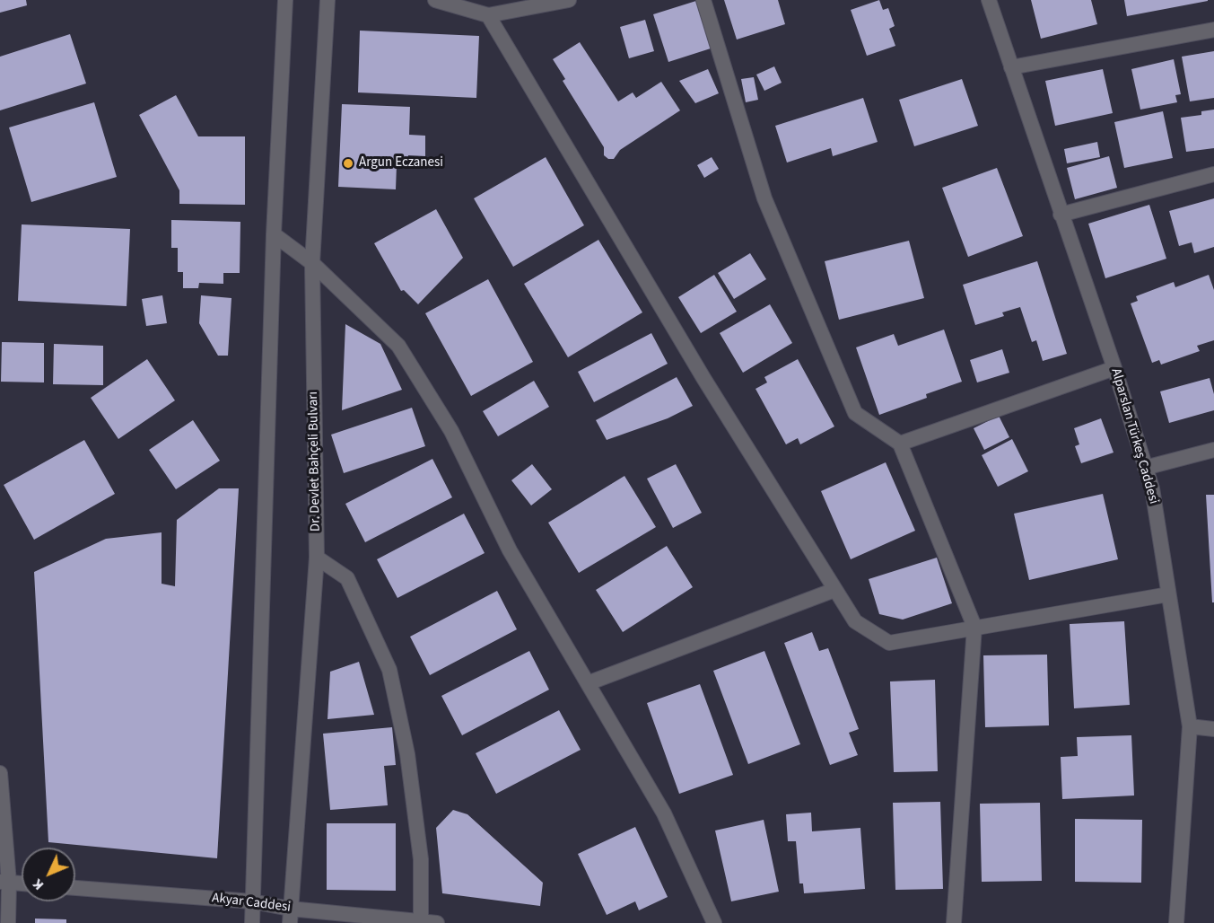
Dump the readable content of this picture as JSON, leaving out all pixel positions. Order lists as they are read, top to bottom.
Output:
{
  "streets": {
    "street": ["Alparslan Türkeş Caddesi", "Dr. Devlet Bahçeli Bulvarı", "Akyar Caddesi"]
  },
  "crossings": [
    ["Dr. Devlet Bahçeli Bulvarı", "Akyar Caddesi"]
  ],
  "places": ["Argun Eczanesi"],
  "north": "bottom left"
}
